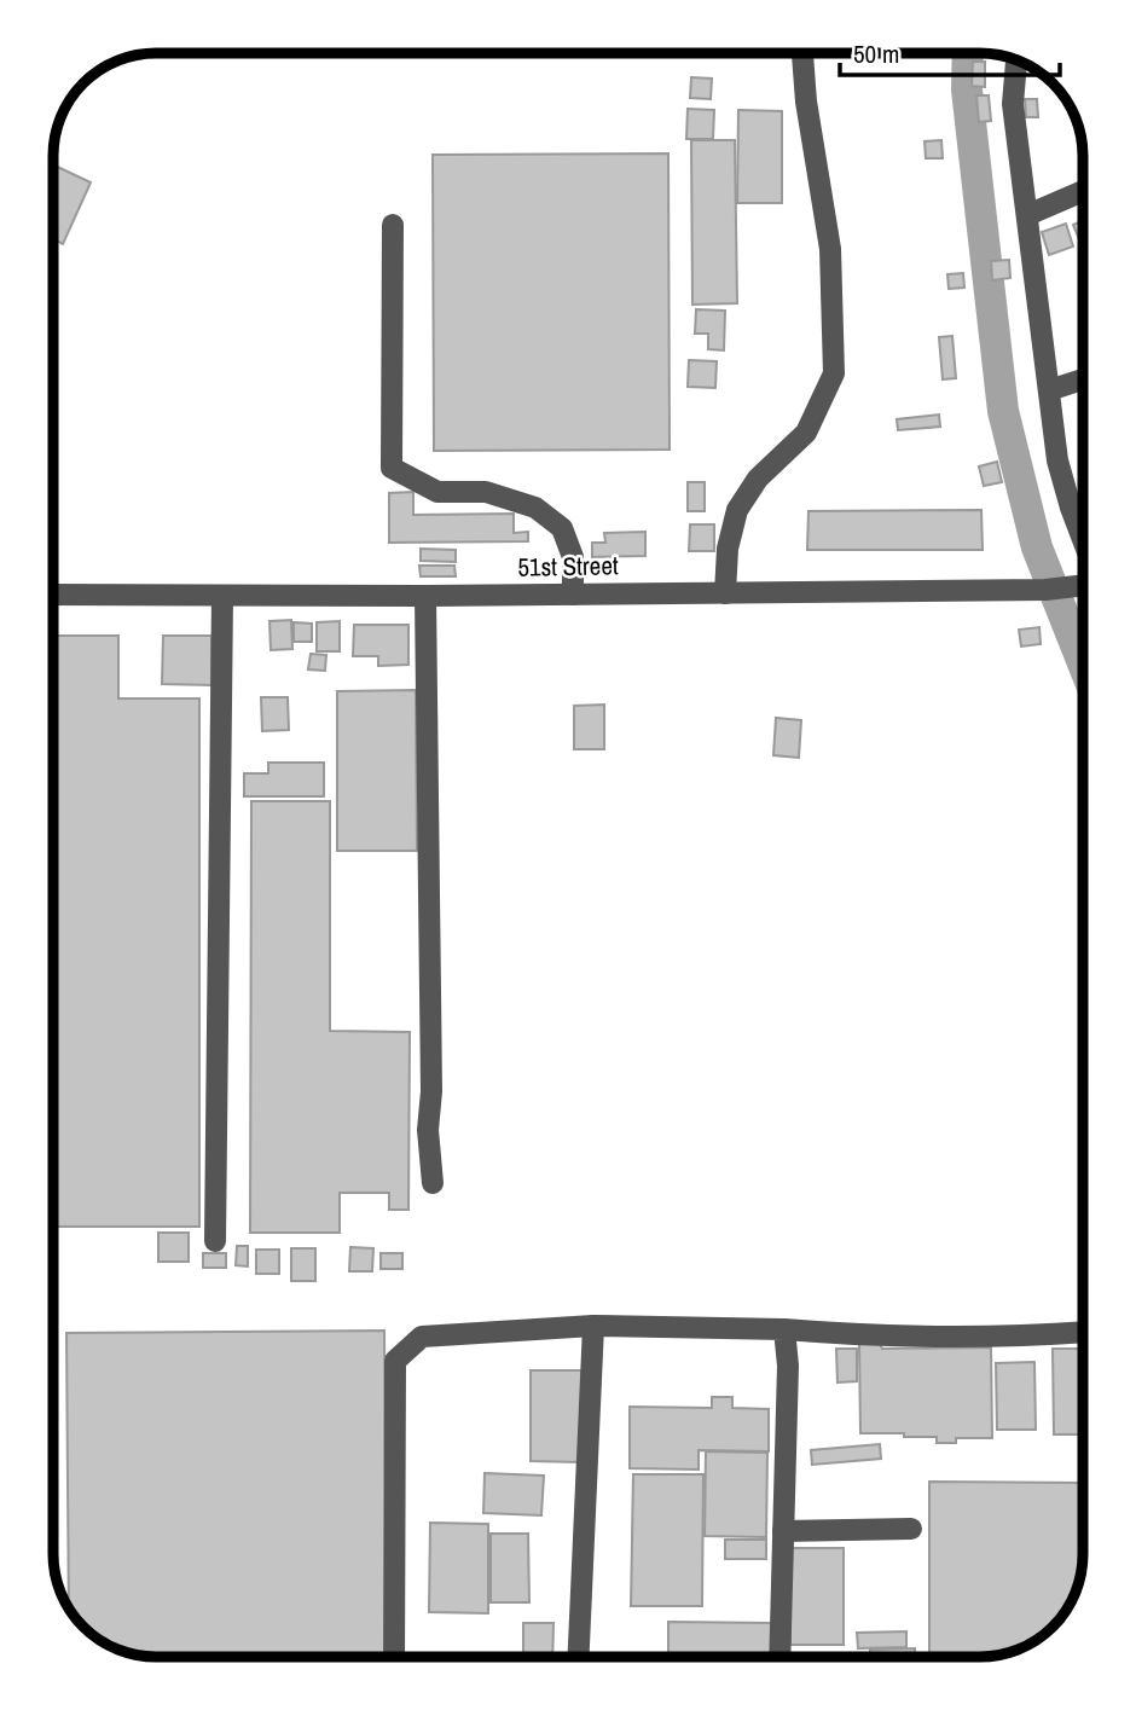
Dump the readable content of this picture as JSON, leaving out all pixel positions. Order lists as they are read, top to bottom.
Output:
{
  "streets": {
    "street": ["51st Street"]
  },
  "scale_bar": "50 m"
}
